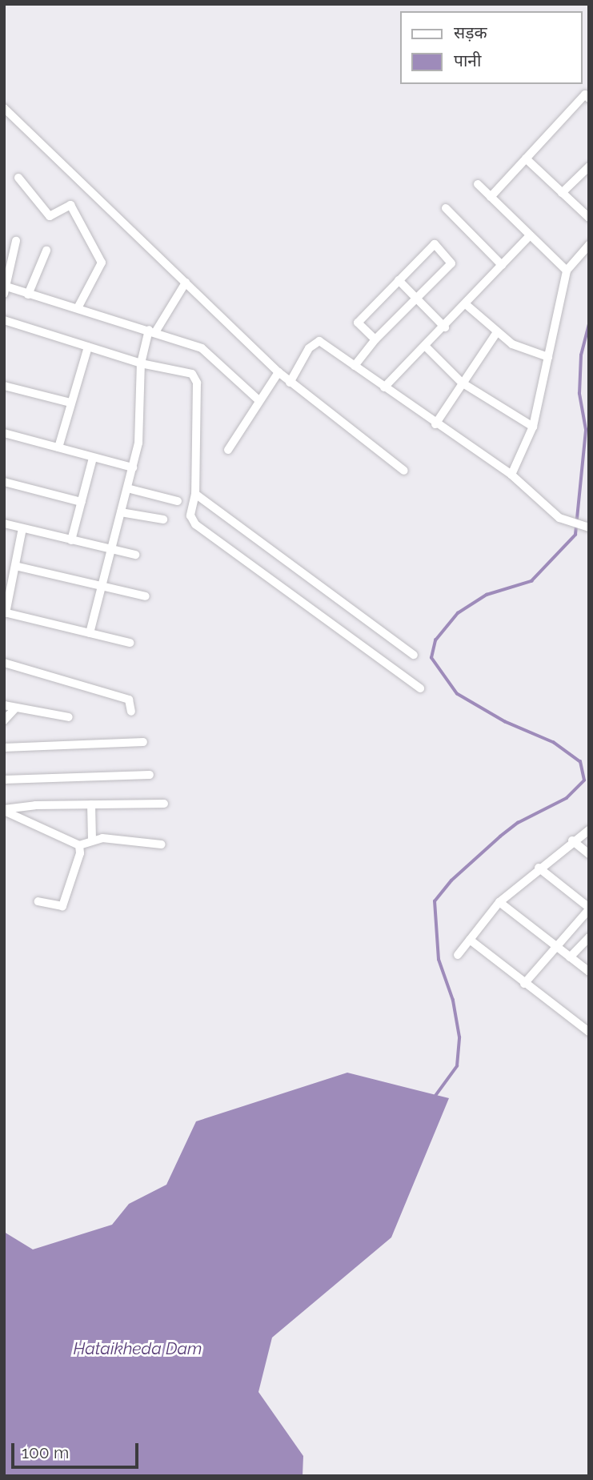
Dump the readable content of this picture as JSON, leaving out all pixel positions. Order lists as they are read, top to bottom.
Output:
{
  "water": ["Hataikheda Dam"],
  "legend": ["सड़क", "पानी"],
  "scale_bar": "100 m"
}
